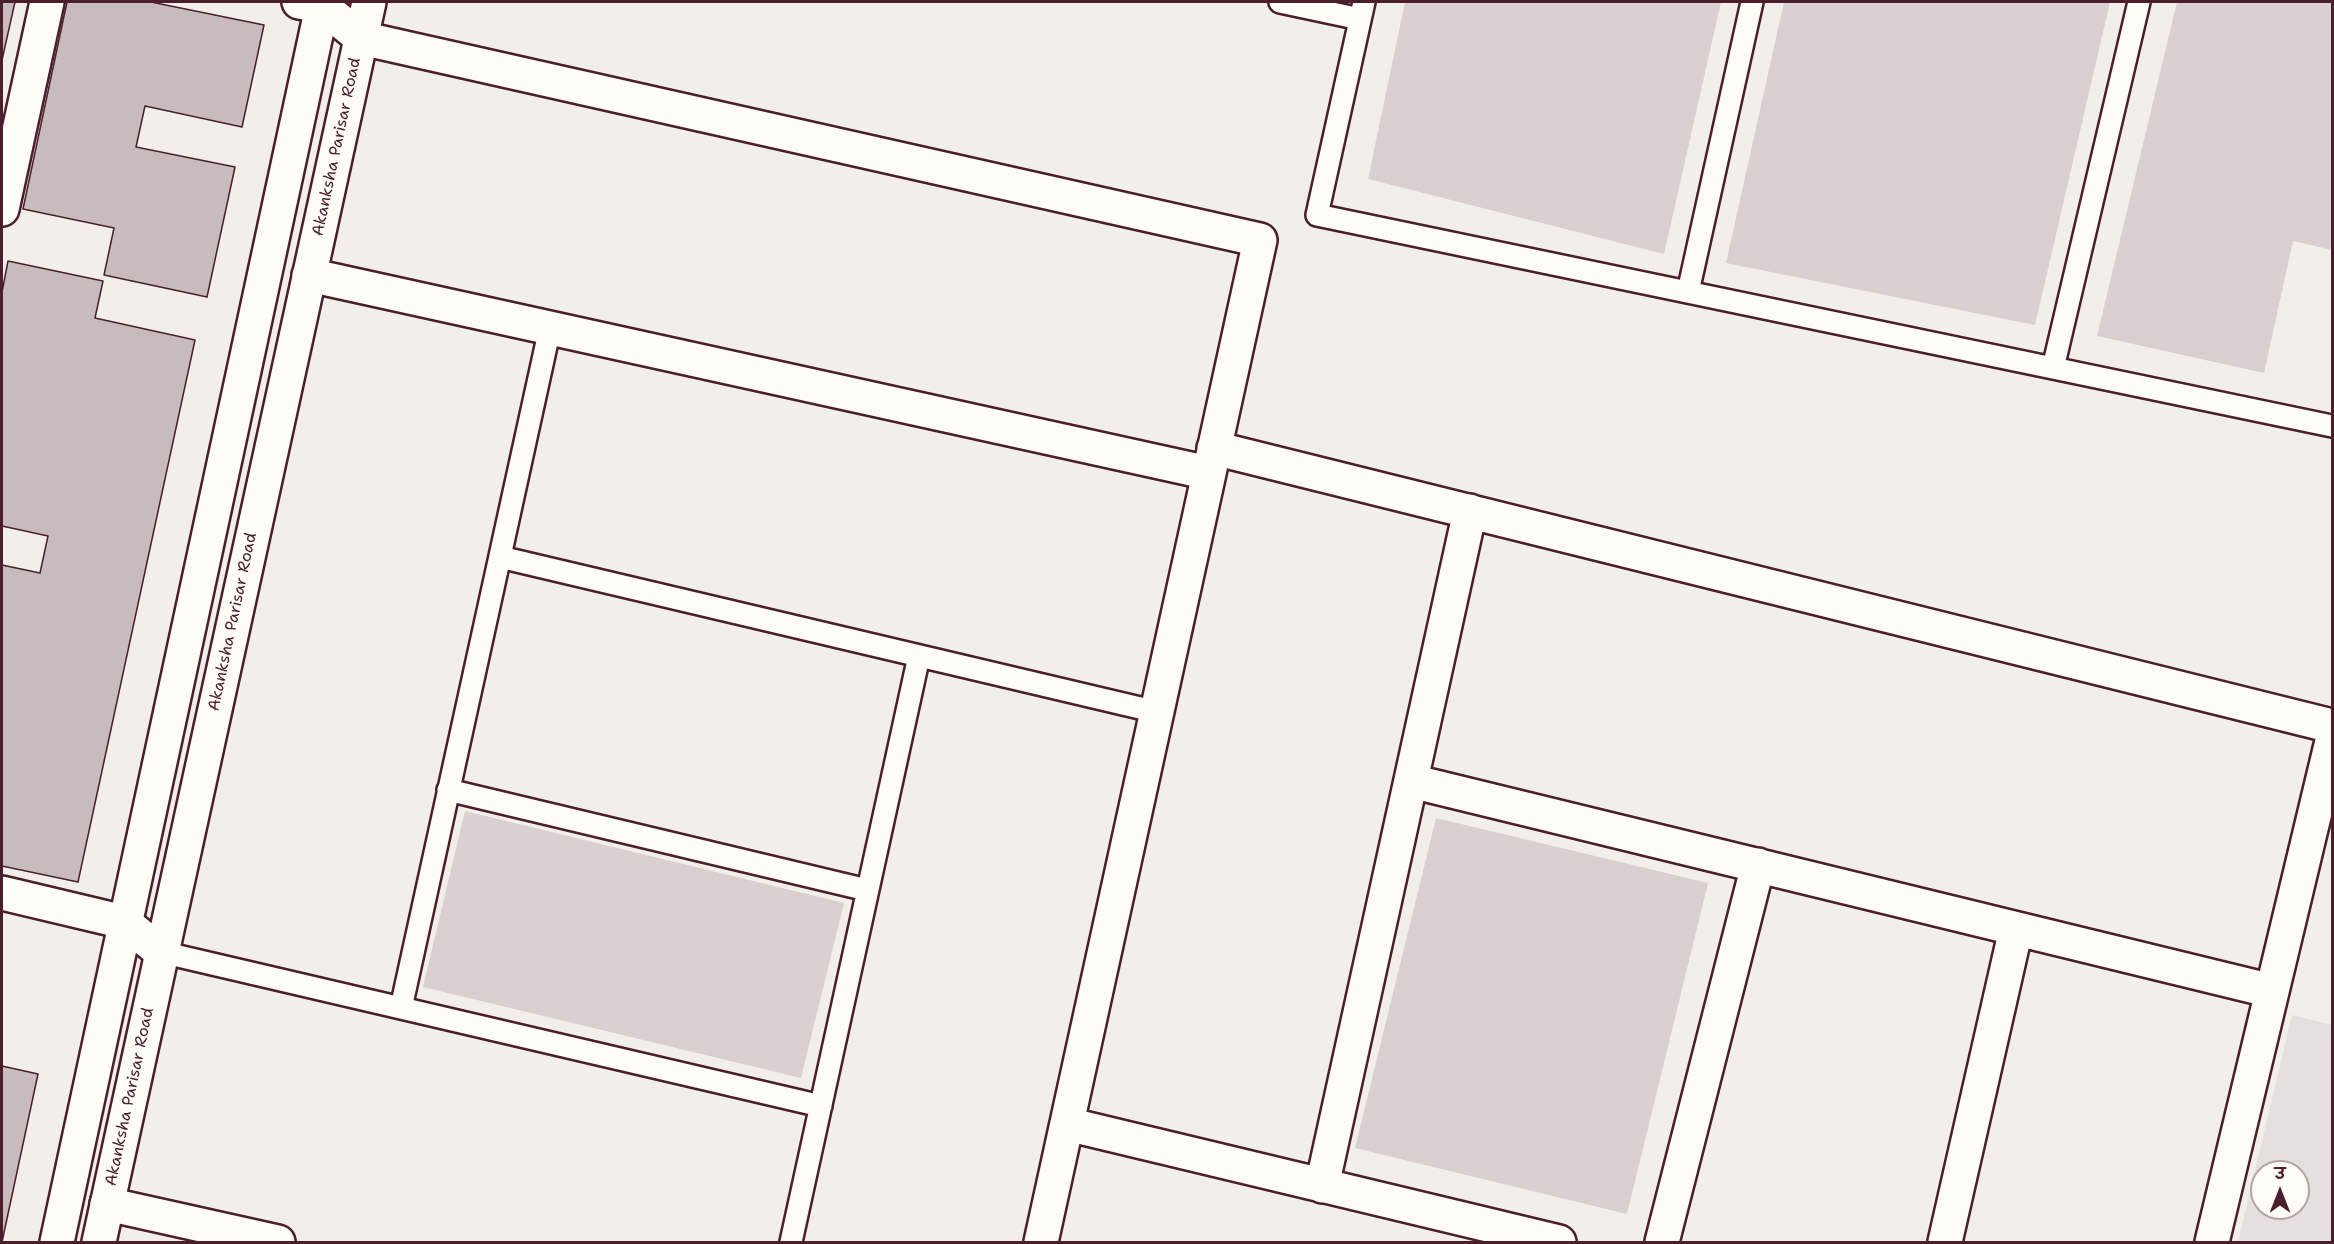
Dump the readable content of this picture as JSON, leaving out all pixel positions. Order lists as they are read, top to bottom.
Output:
{
  "streets": {
    "street": ["Akanksha Parisar Road"]
  },
  "north": "top"
}
